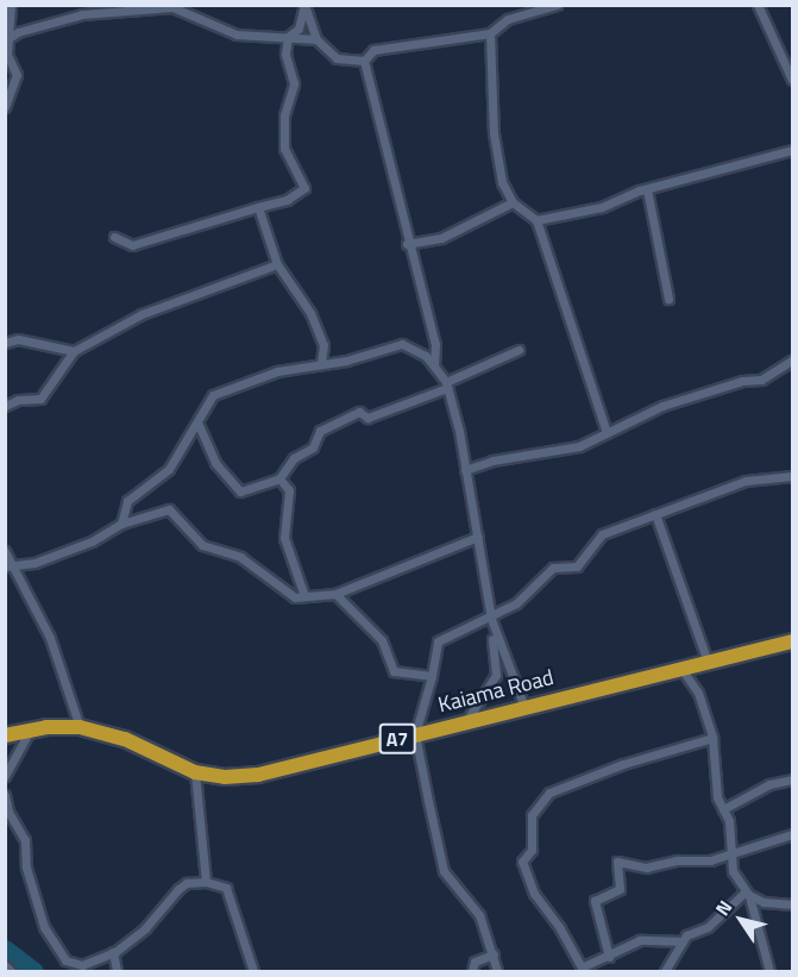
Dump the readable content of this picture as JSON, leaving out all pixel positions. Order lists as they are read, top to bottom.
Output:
{
  "streets": {
    "highway": ["Kaiama Road", "A7"]
  },
  "north": "top left"
}
